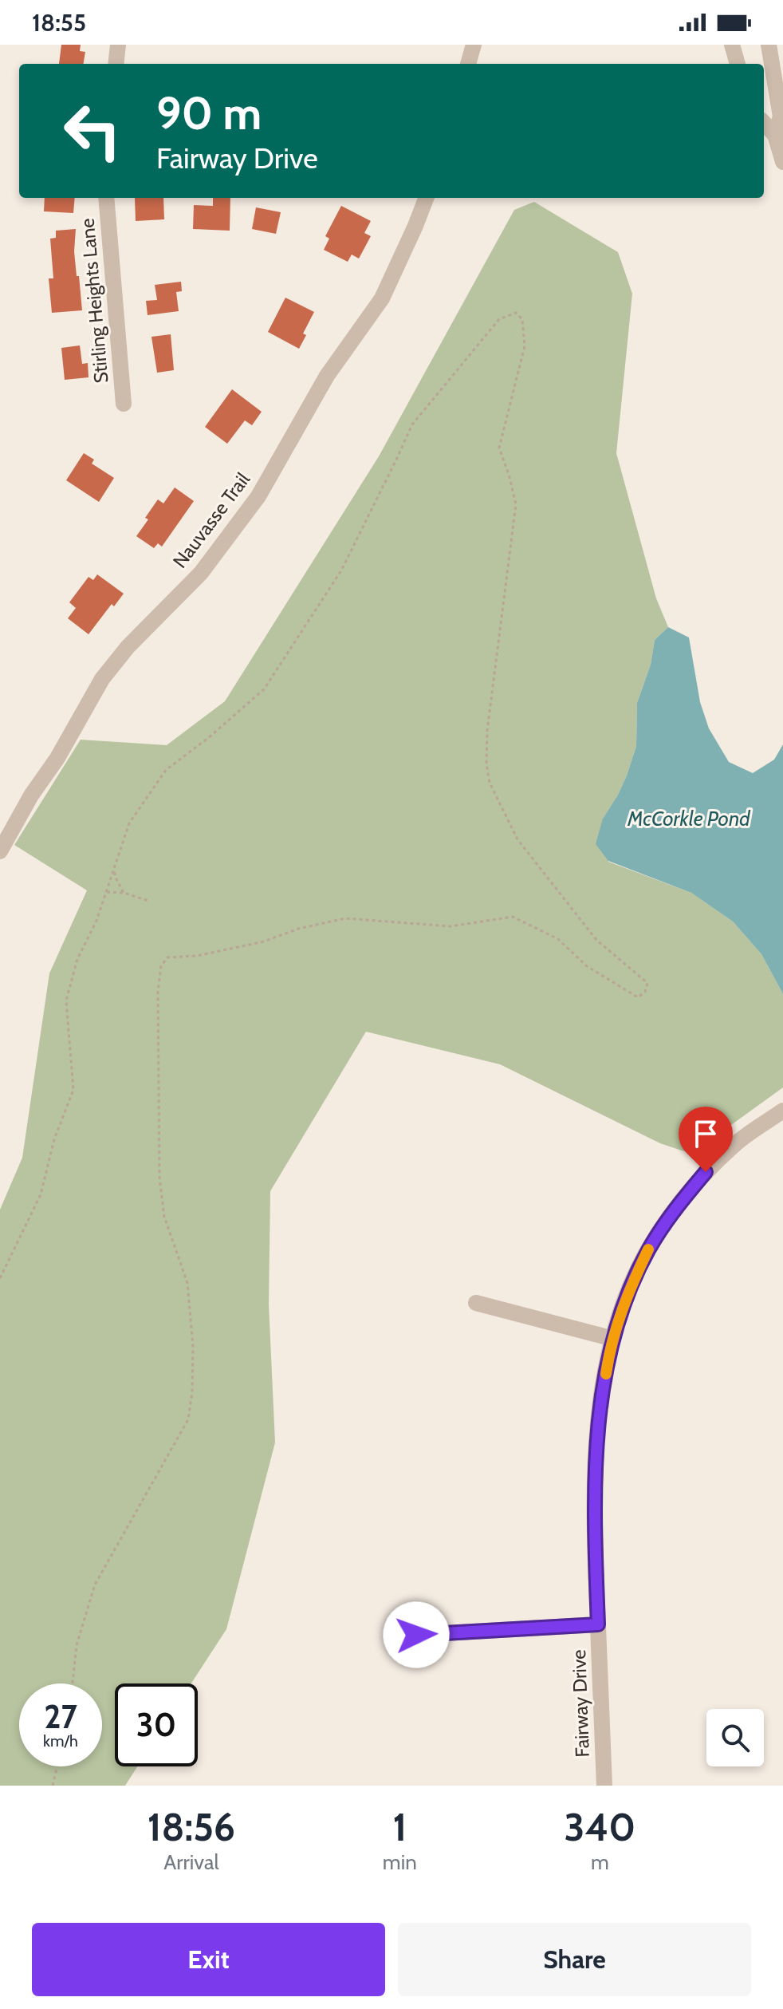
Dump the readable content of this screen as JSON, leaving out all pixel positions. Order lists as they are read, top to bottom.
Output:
{
  "streets": {
    "street": ["Stirling Heights Lane", "Nauvasse Trail", "Fairway Drive"]
  },
  "water": ["McCorkle Pond"],
  "page": {
    "status": "18:55",
    "turn": ["90 m", "Fairway Drive"],
    "speed": "27 km/h",
    "limit": "30",
    "eta": [
      "18:56",
      "Arrival",
      "1",
      "min",
      "340",
      "m"
    ],
    "buttons": ["Exit", "Share"]
  }
}
